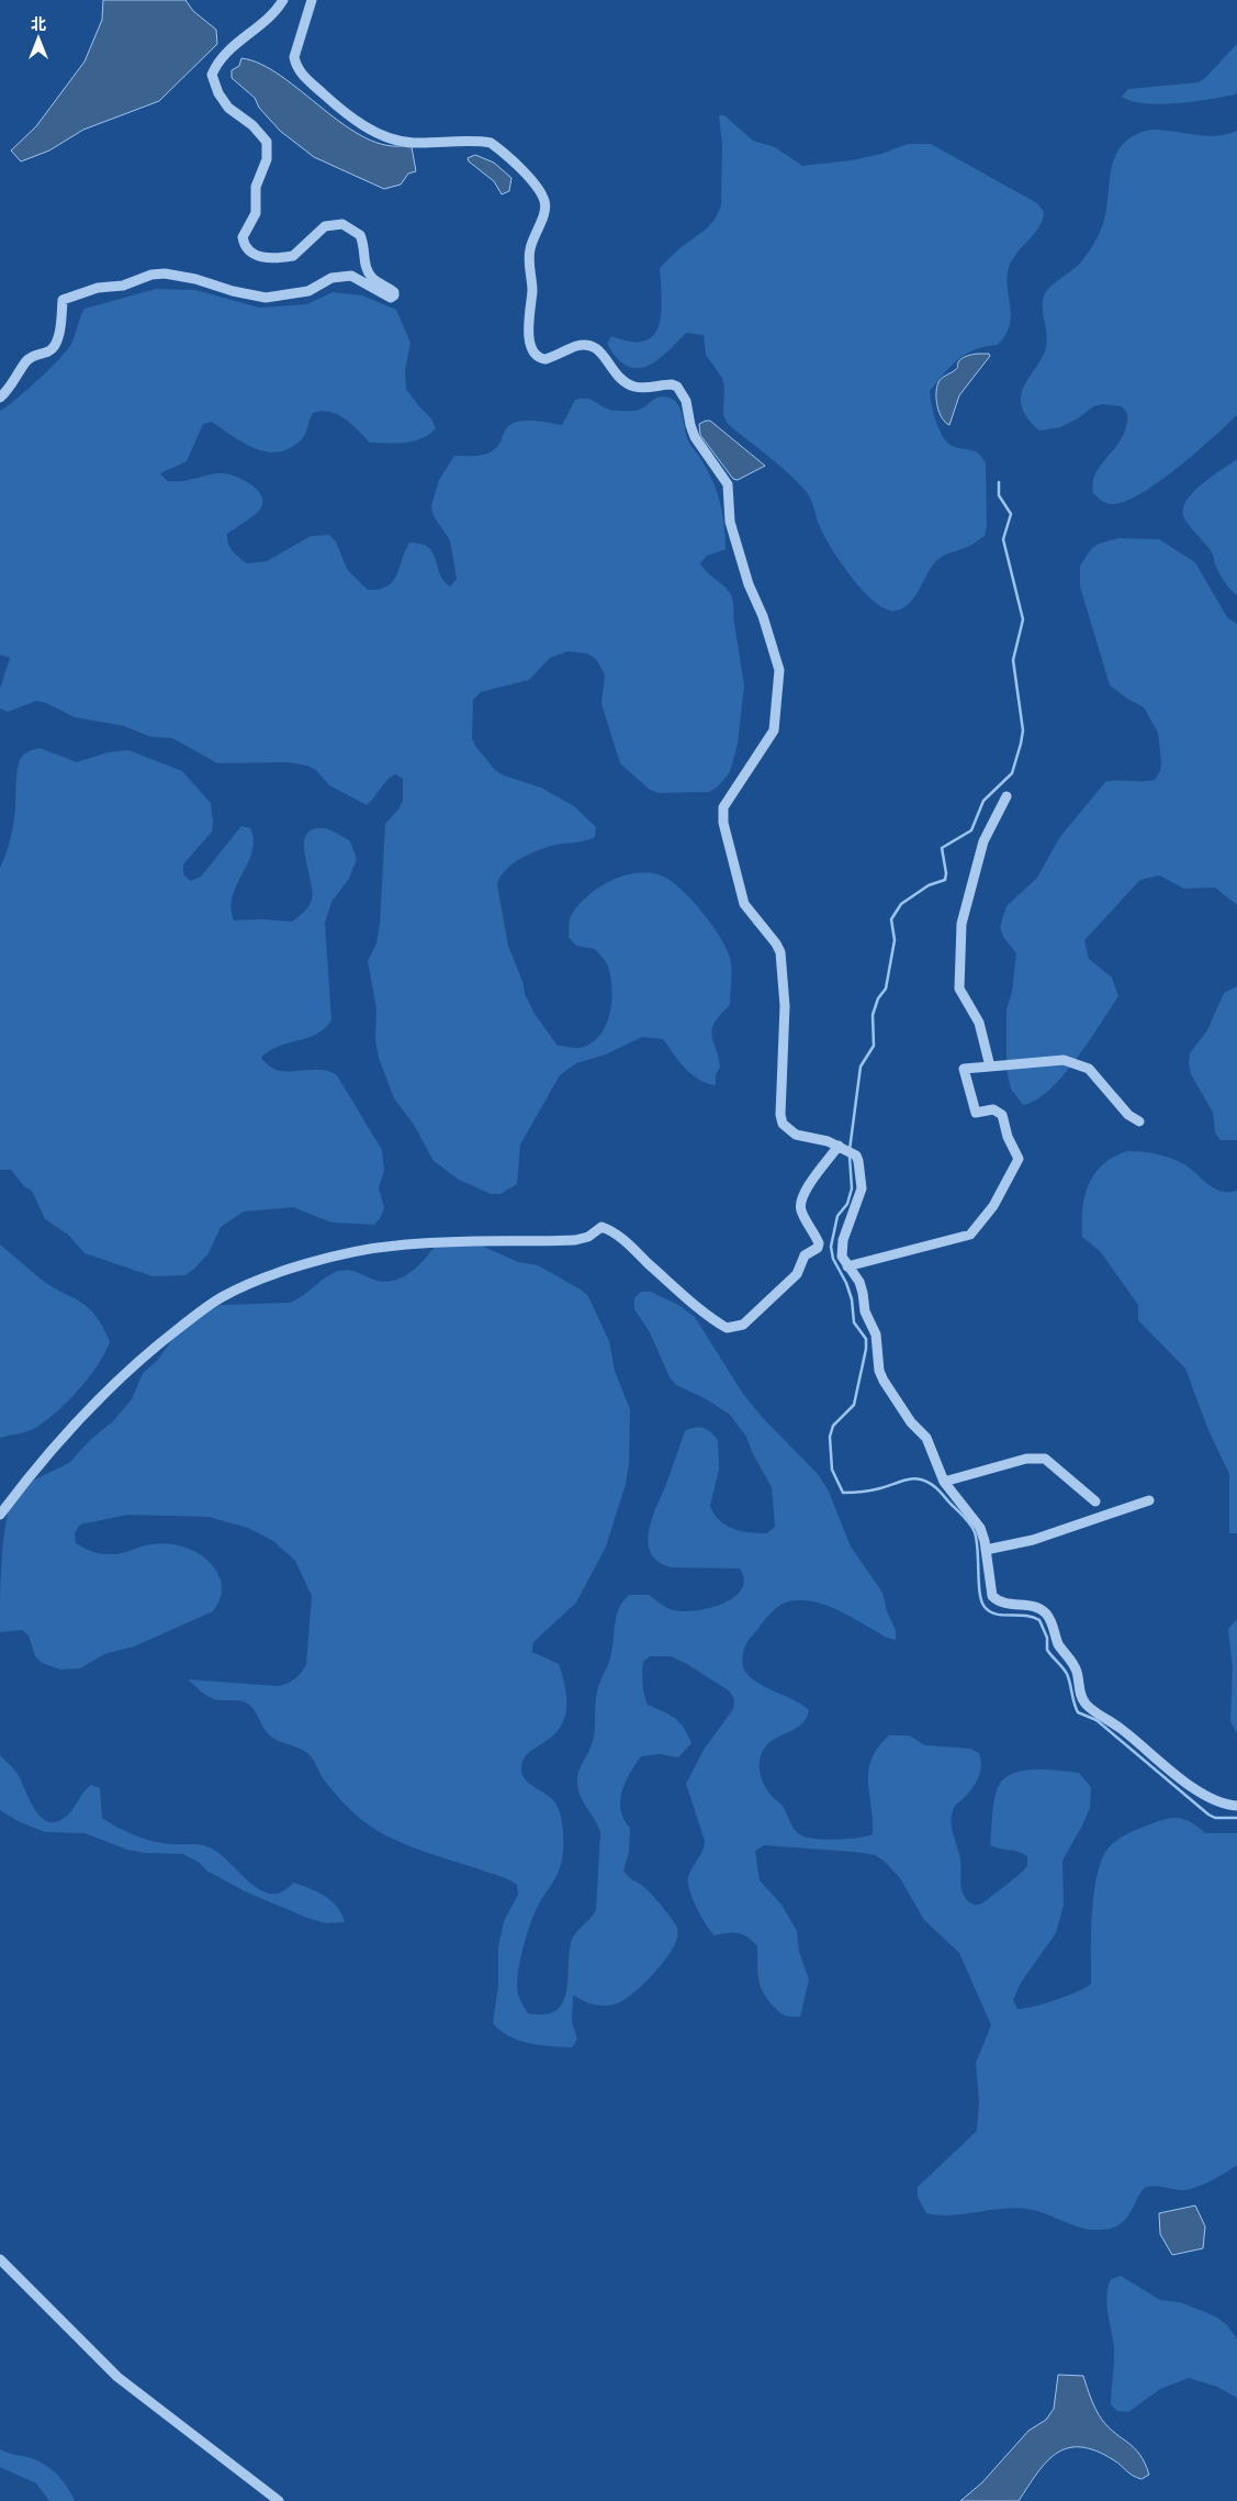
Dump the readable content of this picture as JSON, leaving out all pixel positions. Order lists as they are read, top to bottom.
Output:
{
  "north": "top"
}
